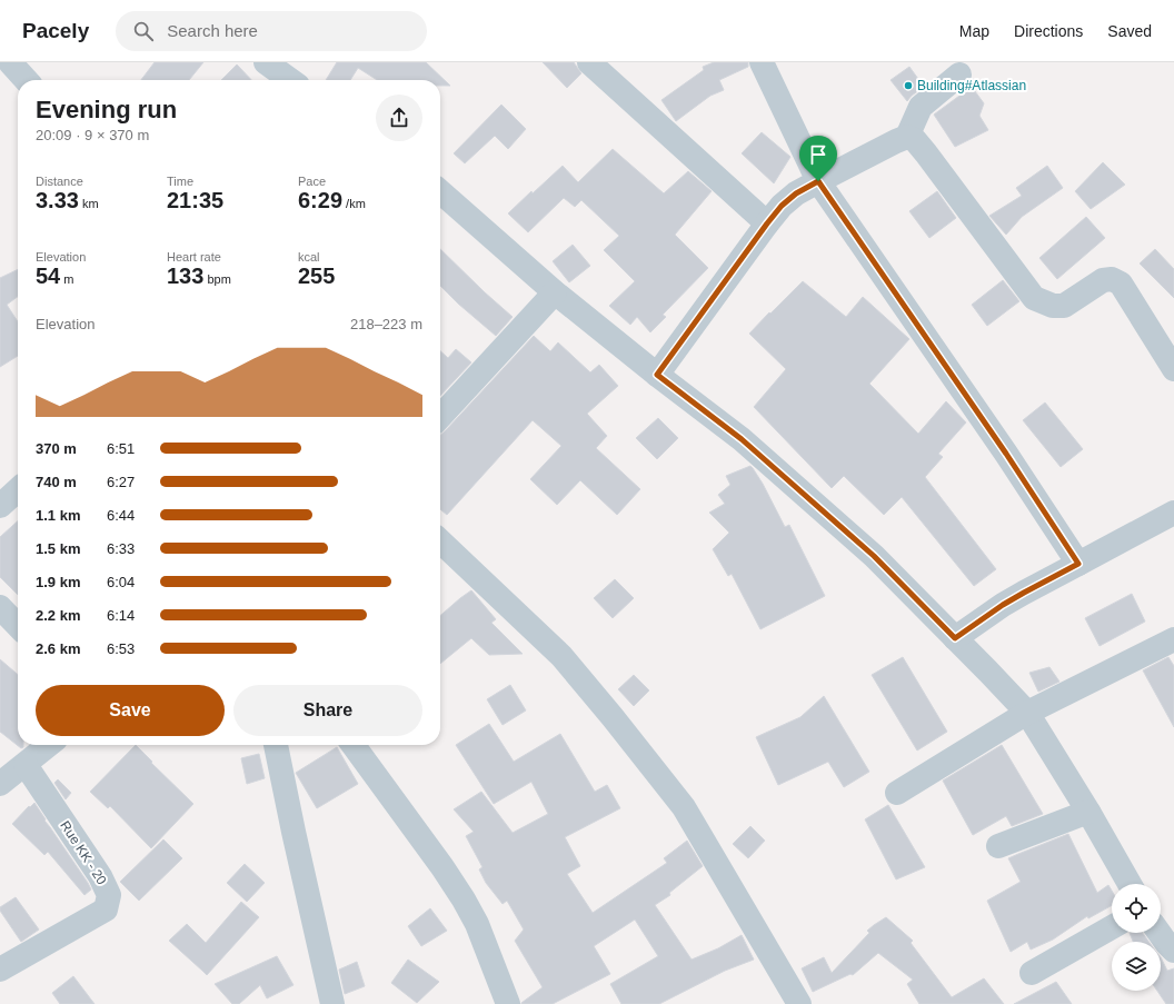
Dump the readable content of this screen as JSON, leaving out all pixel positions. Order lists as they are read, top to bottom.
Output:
{
  "streets": {
    "street": ["Rue KK - 20"]
  },
  "places": ["Building#Atlassian"],
  "page": {
    "header": "Pacely",
    "search": "Search here",
    "nav": ["Map", "Directions", "Saved"],
    "heading": ["Evening run", "20:09 · 9 × 370 m"],
    "stats": [
      ["Distance", "3.33 km"],
      ["Time", "21:35"],
      ["Pace", "6:29 /km"],
      ["Elevation", "54 m"],
      ["Heart rate", "133 bpm"],
      ["kcal", "255"]
    ],
    "chart": ["Elevation", "218–223 m"],
    "list": [
      {
        "name": "370 m",
        "note": "6:51"
      },
      {
        "name": "740 m",
        "note": "6:27"
      },
      {
        "name": "1.1 km",
        "note": "6:44"
      },
      {
        "name": "1.5 km",
        "note": "6:33"
      },
      {
        "name": "1.9 km",
        "note": "6:04"
      },
      {
        "name": "2.2 km",
        "note": "6:14"
      },
      {
        "name": "2.6 km",
        "note": "6:53"
      }
    ],
    "buttons": ["Save", "Share"]
  }
}
